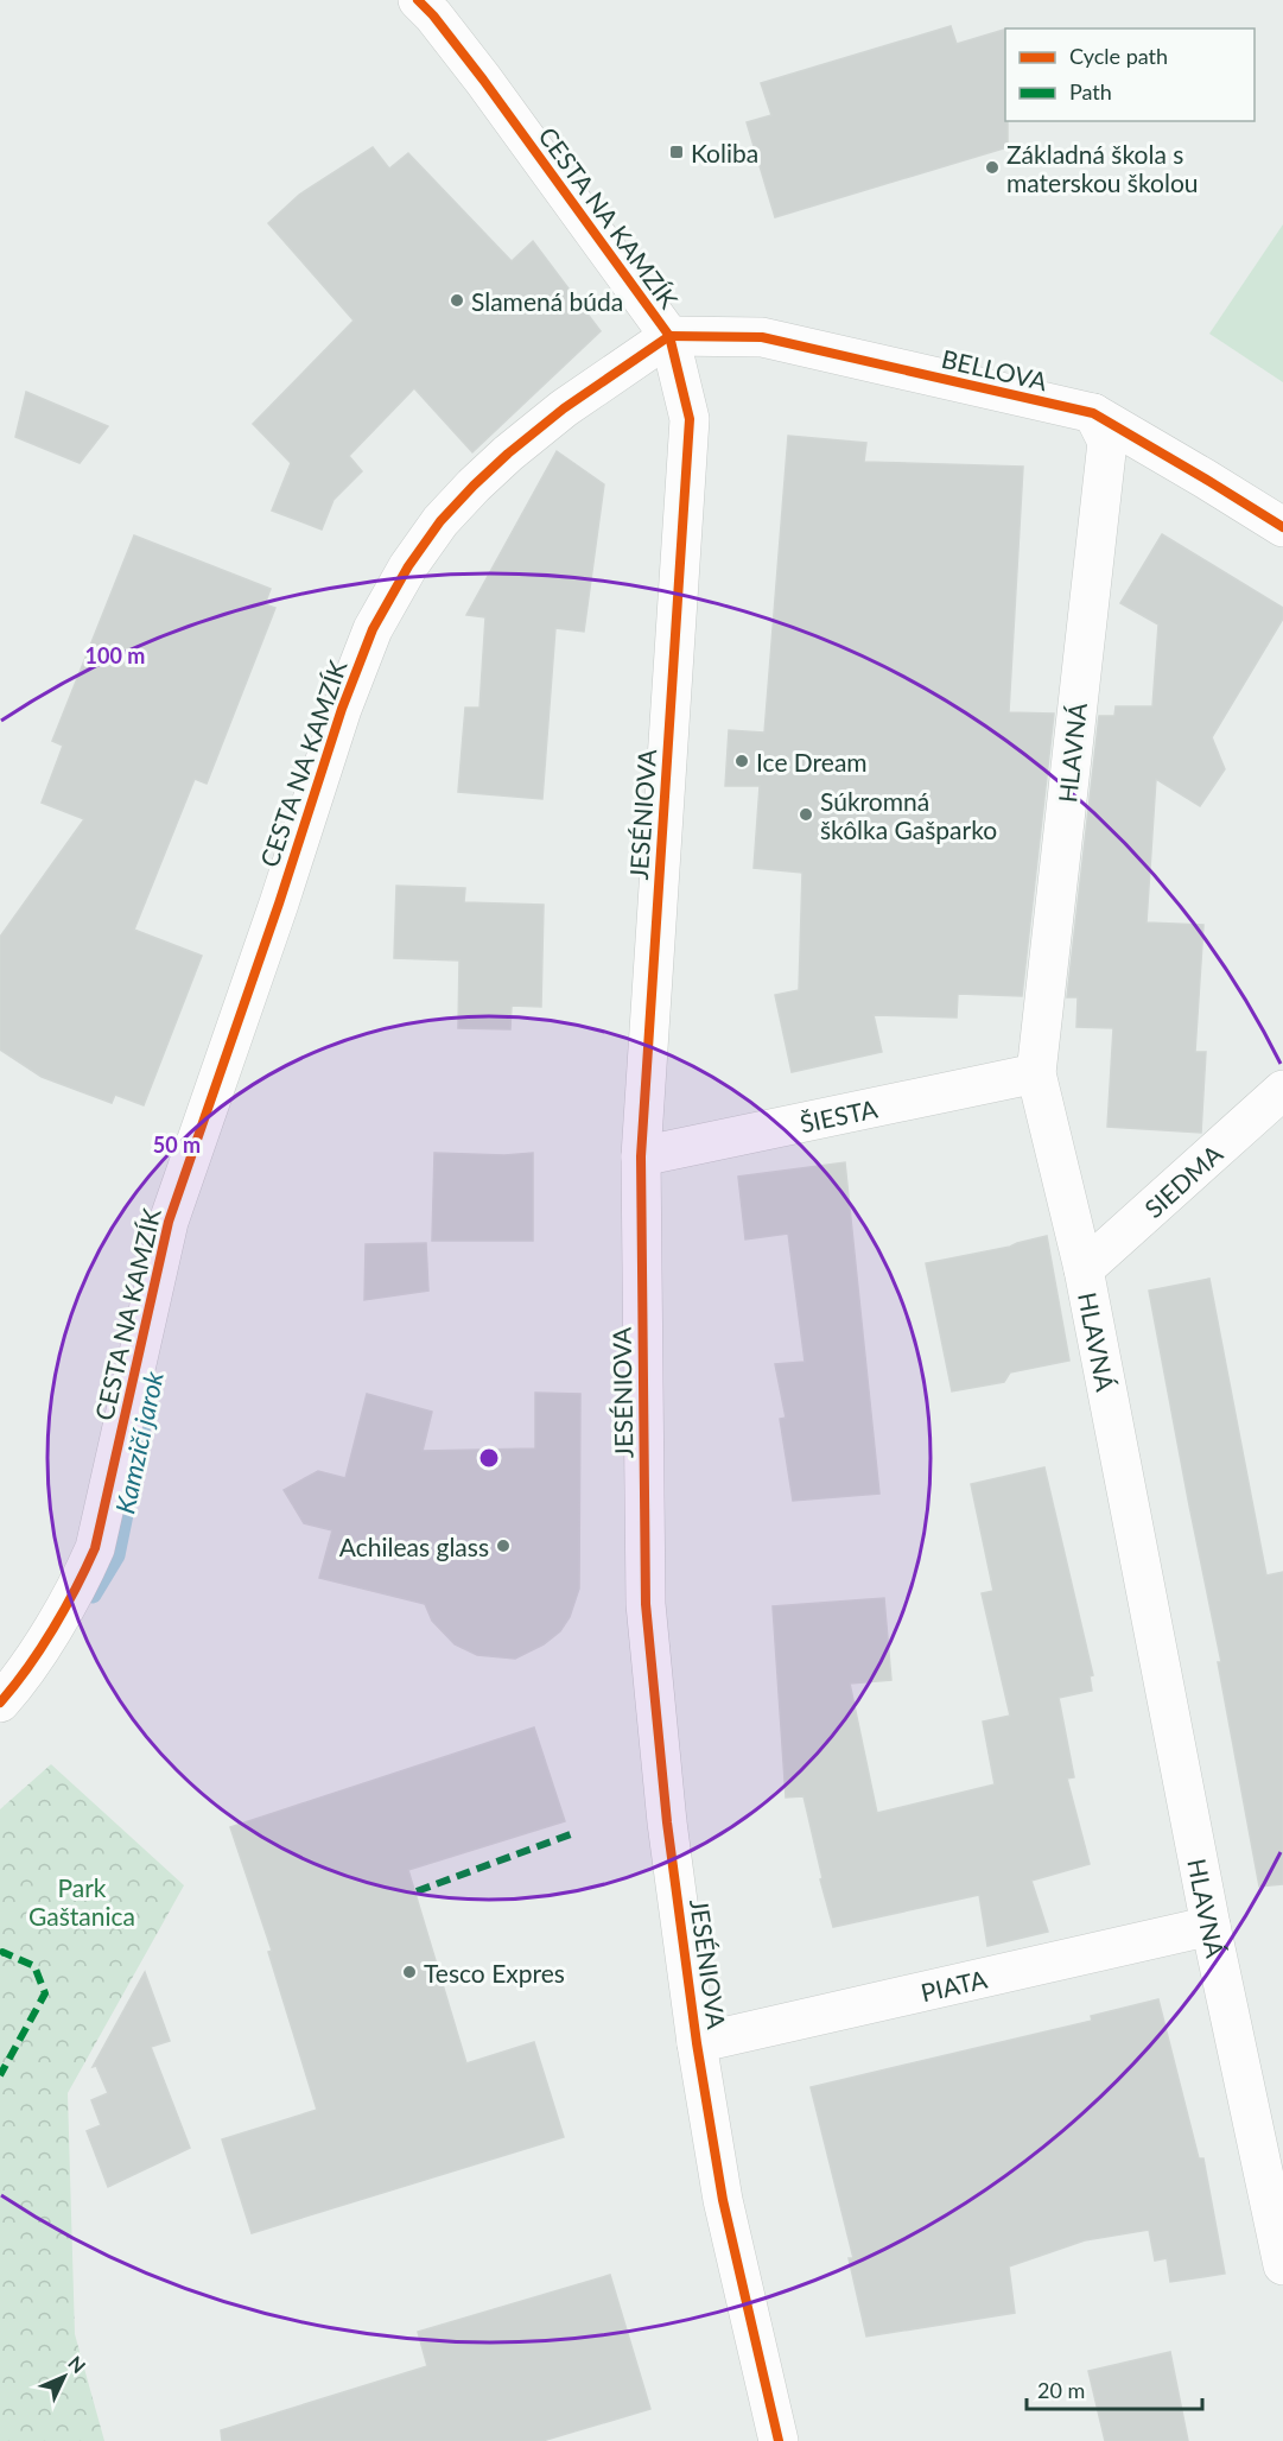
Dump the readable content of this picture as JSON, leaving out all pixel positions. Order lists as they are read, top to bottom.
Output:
{
  "streets": {
    "street": [
      "CESTA NA KAMZÍK",
      "BELLOVA",
      "HLAVNÁ",
      "JESÉNIOVA",
      "ŠIESTA",
      "SIEDMA",
      "PIATA"
    ]
  },
  "crossings": [
    ["CESTA NA KAMZÍK", "BELLOVA"],
    ["CESTA NA KAMZÍK", "JESÉNIOVA"],
    ["BELLOVA", "HLAVNÁ"],
    ["BELLOVA", "JESÉNIOVA"],
    ["HLAVNÁ", "ŠIESTA"],
    ["HLAVNÁ", "SIEDMA"],
    ["HLAVNÁ", "PIATA"],
    ["JESÉNIOVA", "ŠIESTA"],
    ["JESÉNIOVA", "PIATA"]
  ],
  "water": ["Kamzičí jarok"],
  "parks": ["Park Gaštanica"],
  "places": {
    "transit": ["Koliba"],
    "other": [
      "Základná škola s materskou školou",
      "Slamená búda",
      "Ice Dream",
      "Súkromná škôlka Gašparko",
      "Achileas glass",
      "Tesco Expres"
    ]
  },
  "legend": ["Cycle path", "Path"],
  "scale_bar": "20 m",
  "north": "top right",
  "rings": ["100 m", "50 m"]
}
